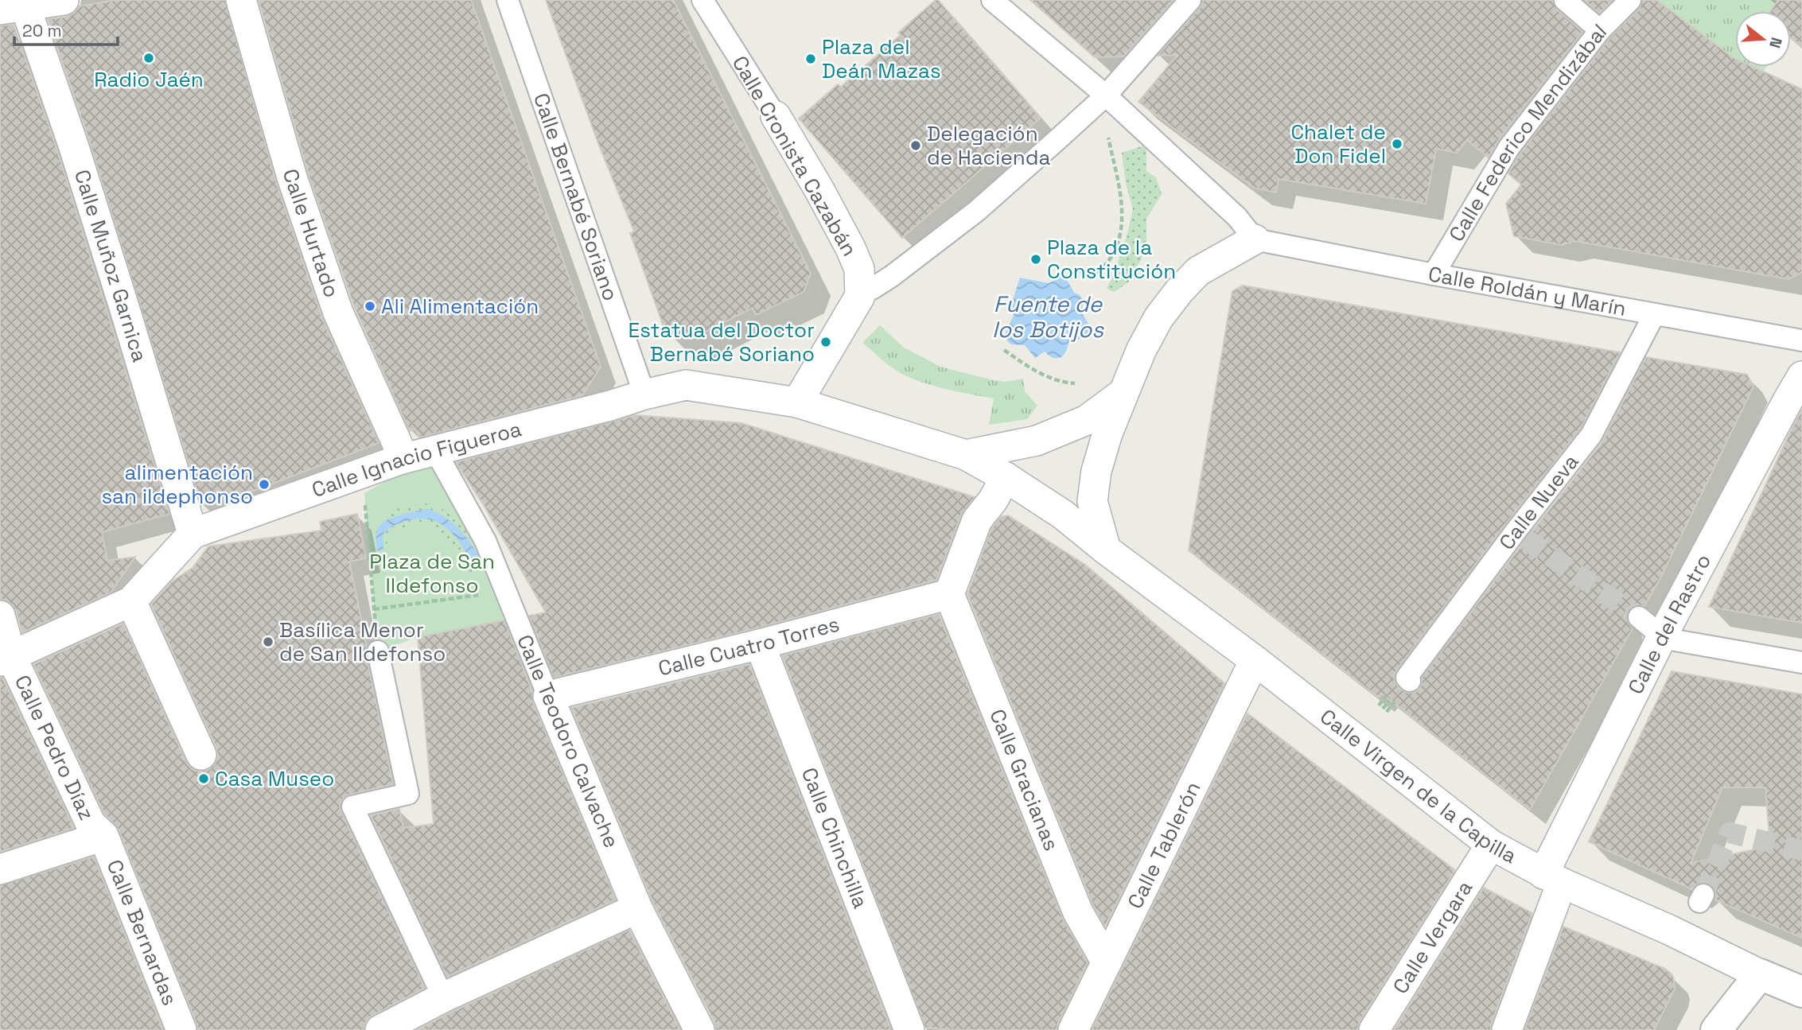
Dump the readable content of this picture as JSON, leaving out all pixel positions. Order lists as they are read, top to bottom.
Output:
{
  "streets": {
    "street": [
      "Calle Federico Mendizábal",
      "Calle Cronista Cazabán",
      "Calle Bernabé Soriano",
      "Calle Hurtado",
      "Calle Muñoz Garnica",
      "Calle Roldán y Marín",
      "Calle Ignacio Figueroa",
      "Calle Nueva",
      "Calle del Rastro",
      "Calle Cuatro Torres",
      "Calle Teodoro Calvache",
      "Calle Pedro Díaz",
      "Calle Gracianas",
      "Calle Virgen de la Capilla",
      "Calle Chinchilla",
      "Calle Tablerón",
      "Calle Bernardas",
      "Calle Vergara"
    ]
  },
  "crossings": [
    ["Calle Federico Mendizábal", "Calle Roldán y Marín"],
    ["Calle Cronista Cazabán", "Calle Ignacio Figueroa"],
    ["Calle Bernabé Soriano", "Calle Ignacio Figueroa"],
    ["Calle Hurtado", "Calle Ignacio Figueroa"],
    ["Calle Muñoz Garnica", "Calle Ignacio Figueroa"],
    ["Calle Roldán y Marín", "Calle Nueva"],
    ["Calle del Rastro", "Calle Virgen de la Capilla"],
    ["Calle Cuatro Torres", "Calle Teodoro Calvache"],
    ["Calle Cuatro Torres", "Calle Gracianas"],
    ["Calle Cuatro Torres", "Calle Chinchilla"],
    ["Calle Pedro Díaz", "Calle Bernardas"],
    ["Calle Gracianas", "Calle Tablerón"],
    ["Calle Virgen de la Capilla", "Calle Tablerón"],
    ["Calle Virgen de la Capilla", "Calle Vergara"]
  ],
  "water": ["Fuente de los Botijos"],
  "parks": ["Plaza de San Ildefonso"],
  "places": [
    "Radio Jaén",
    "Plaza del Deán Mazas",
    "Chalet de Don Fidel",
    "Delegación de Hacienda",
    "Plaza de la Constitución",
    "Ali Alimentación",
    "Estatua del Doctor Bernabé Soriano",
    "alimentación san ildephonso",
    "Basílica Menor de San Ildefonso",
    "Casa Museo"
  ],
  "scale_bar": "20 m",
  "north": "right"
}
